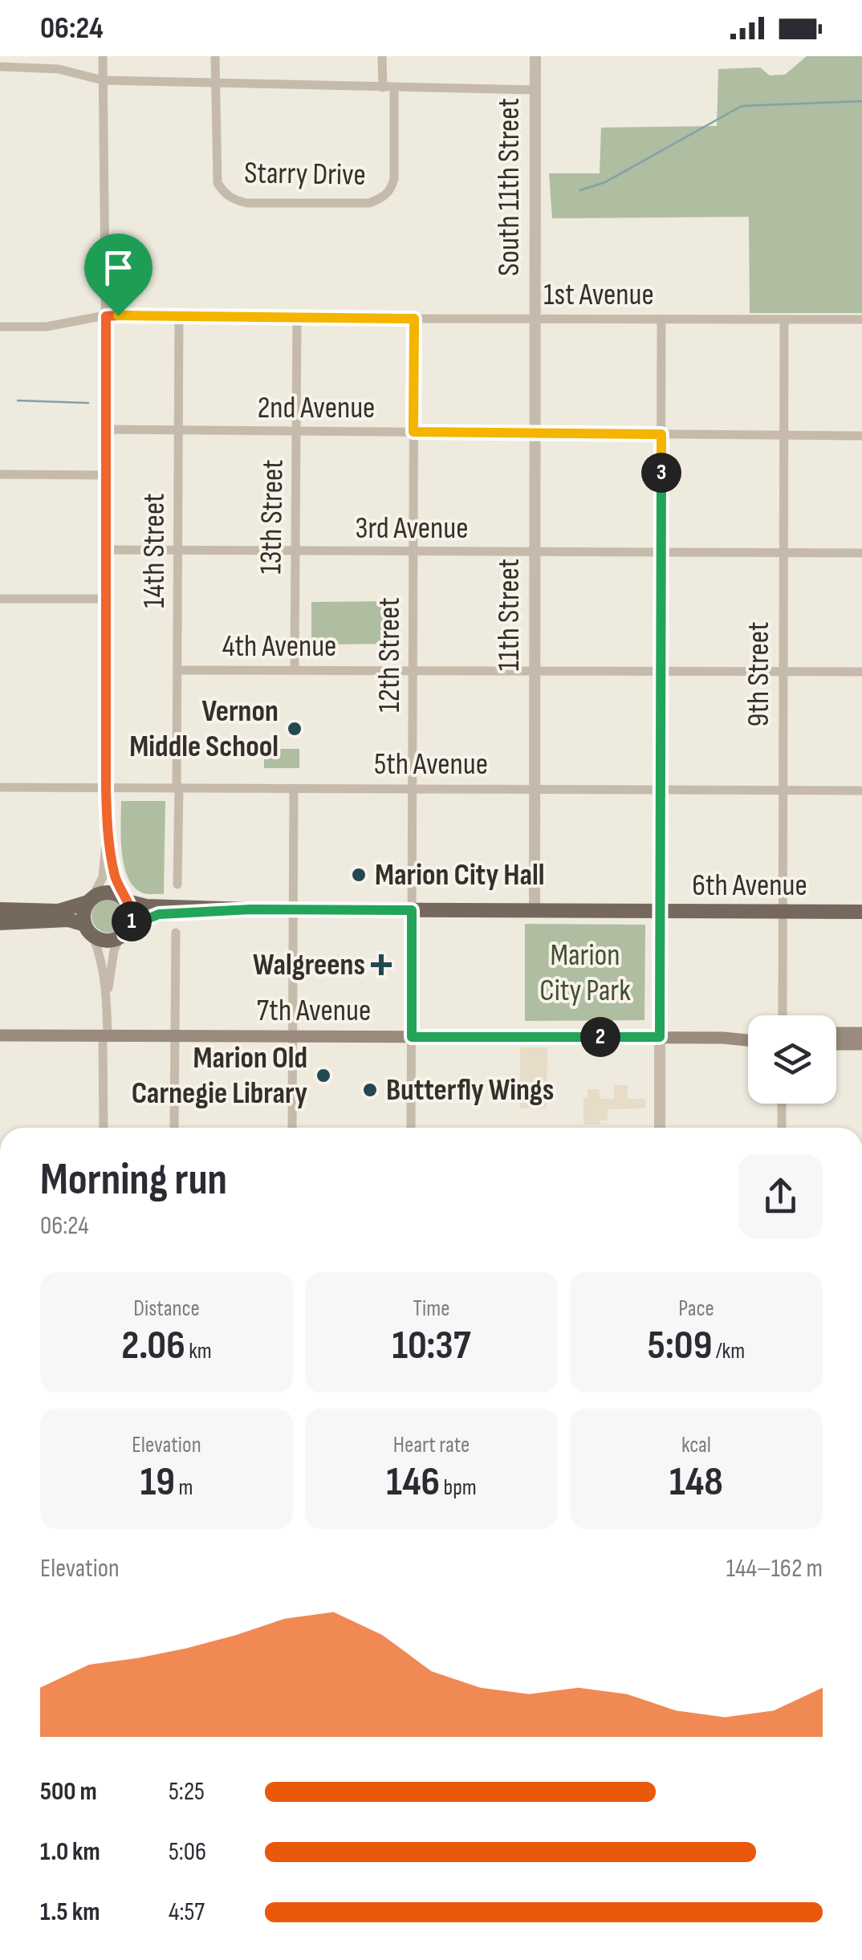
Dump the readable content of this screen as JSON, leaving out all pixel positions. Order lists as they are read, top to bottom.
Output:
{
  "streets": {
    "main road": ["6th Avenue", "7th Avenue"],
    "street": [
      "Starry Drive",
      "South 11th Street",
      "1st Avenue",
      "2nd Avenue",
      "13th Street",
      "3rd Avenue",
      "14th Street",
      "11th Street",
      "4th Avenue",
      "12th Street",
      "9th Street",
      "5th Avenue"
    ]
  },
  "crossings": [
    ["South 11th Street", "1st Avenue"],
    ["South 11th Street", "11th Street"],
    ["1st Avenue", "13th Street"],
    ["1st Avenue", "14th Street"],
    ["1st Avenue", "11th Street"],
    ["1st Avenue", "12th Street"],
    ["1st Avenue", "9th Street"],
    ["2nd Avenue", "13th Street"],
    ["2nd Avenue", "14th Street"],
    ["2nd Avenue", "11th Street"],
    ["2nd Avenue", "12th Street"],
    ["2nd Avenue", "9th Street"],
    ["13th Street", "3rd Avenue"],
    ["13th Street", "4th Avenue"],
    ["3rd Avenue", "14th Street"],
    ["3rd Avenue", "11th Street"],
    ["3rd Avenue", "12th Street"],
    ["3rd Avenue", "9th Street"],
    ["14th Street", "4th Avenue"],
    ["14th Street", "5th Avenue"],
    ["11th Street", "4th Avenue"],
    ["11th Street", "5th Avenue"],
    ["11th Street", "6th Avenue"],
    ["4th Avenue", "12th Street"],
    ["4th Avenue", "9th Street"],
    ["12th Street", "5th Avenue"],
    ["12th Street", "6th Avenue"],
    ["12th Street", "7th Avenue"],
    ["9th Street", "5th Avenue"],
    ["9th Street", "6th Avenue"]
  ],
  "parks": ["Marion City Park"],
  "places": {
    "other": [
      "Vernon Middle School",
      "Marion City Hall",
      "Marion Old Carnegie Library",
      "Butterfly Wings"
    ],
    "health": ["Walgreens"]
  },
  "page": {
    "status": "06:24",
    "pins": ["3", "1", "2"],
    "heading": ["Morning run", "06:24"],
    "stats": [
      ["Distance", "2.06 km"],
      ["Time", "10:37"],
      ["Pace", "5:09 /km"],
      ["Elevation", "19 m"],
      ["Heart rate", "146 bpm"],
      ["kcal", "148"]
    ],
    "chart": ["Elevation", "144–162 m"],
    "list": [
      {
        "name": "500 m",
        "note": "5:25"
      },
      {
        "name": "1.0 km",
        "note": "5:06"
      },
      {
        "name": "1.5 km",
        "note": "4:57"
      }
    ]
  }
}
